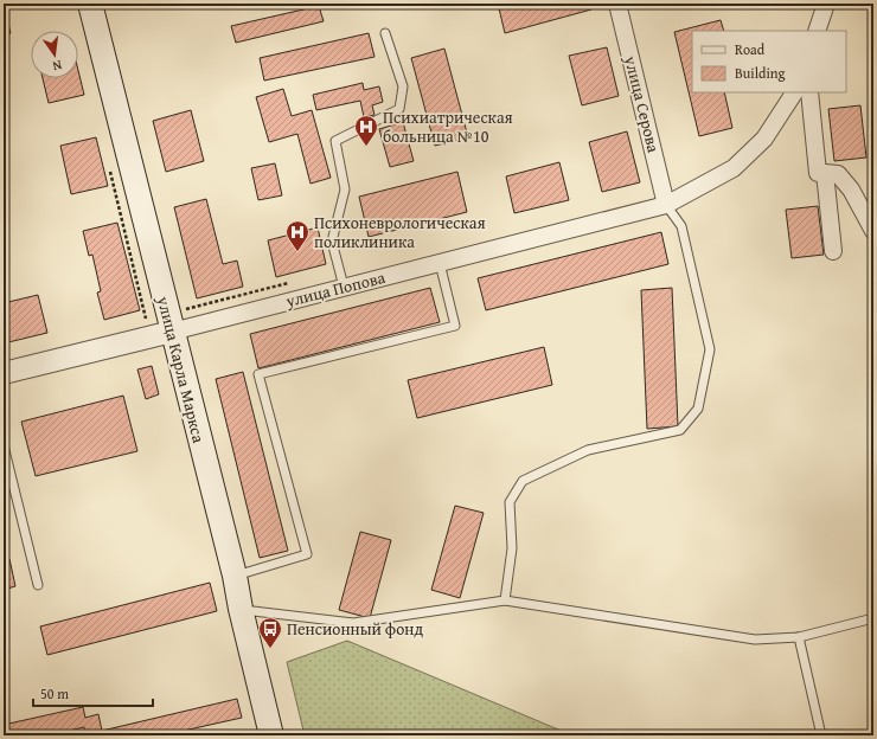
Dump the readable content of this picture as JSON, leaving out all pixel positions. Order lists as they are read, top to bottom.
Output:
{
  "streets": {
    "main road": ["улица Карла Маркса"],
    "street": ["улица Серова", "улица Попова"]
  },
  "crossings": [
    ["улица Серова", "улица Попова"],
    ["улица Попова", "улица Карла Маркса"]
  ],
  "places": {
    "hospital": ["Психиатрическая больница №10", "Психоневрологическая поликлиника"],
    "bus stop": ["Пенсионный фонд"]
  },
  "legend": ["Road", "Building"],
  "scale_bar": "50 m",
  "north": "bottom"
}
